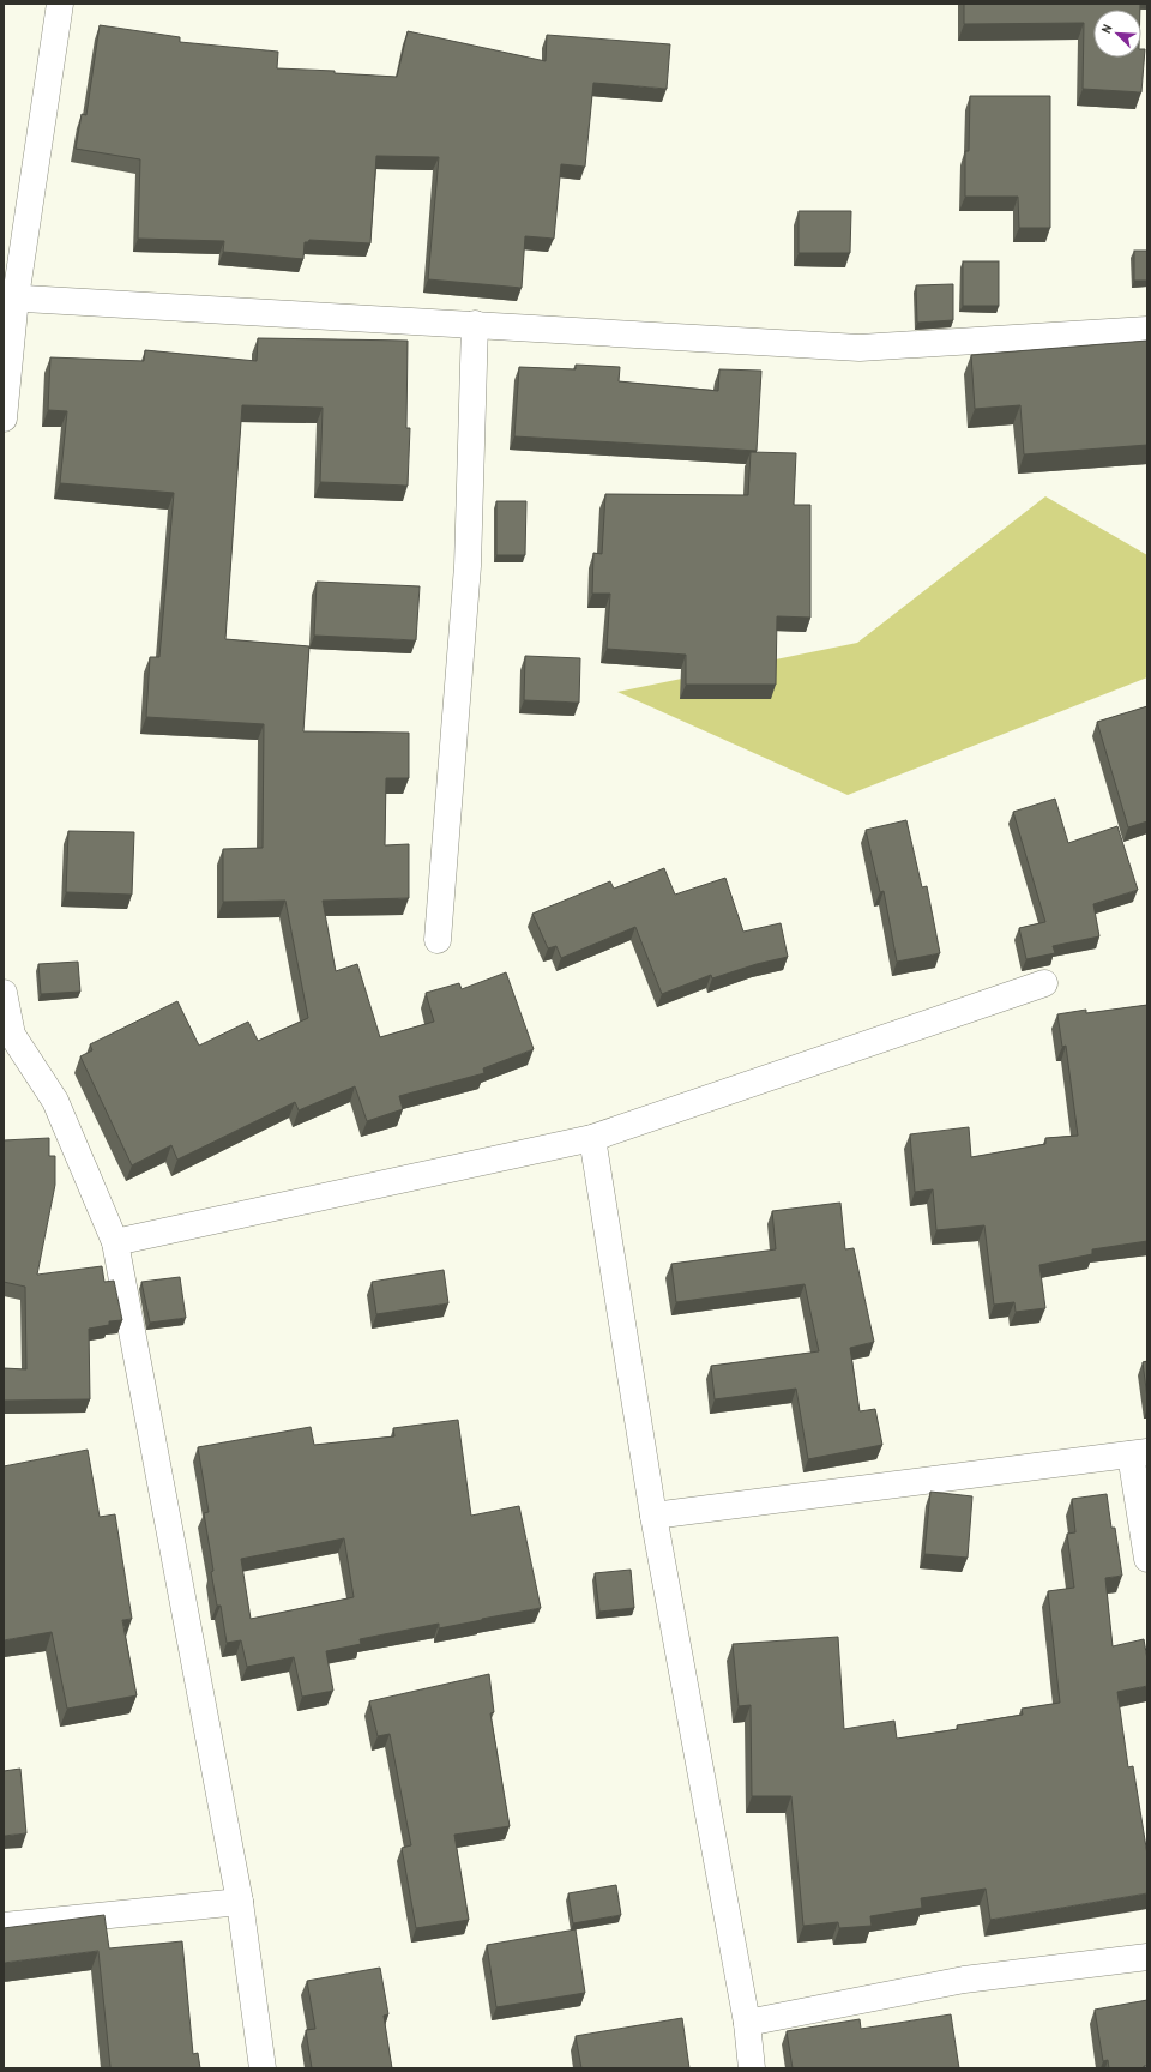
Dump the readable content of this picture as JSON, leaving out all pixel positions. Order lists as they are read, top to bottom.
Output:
{
  "north": "top left"
}
